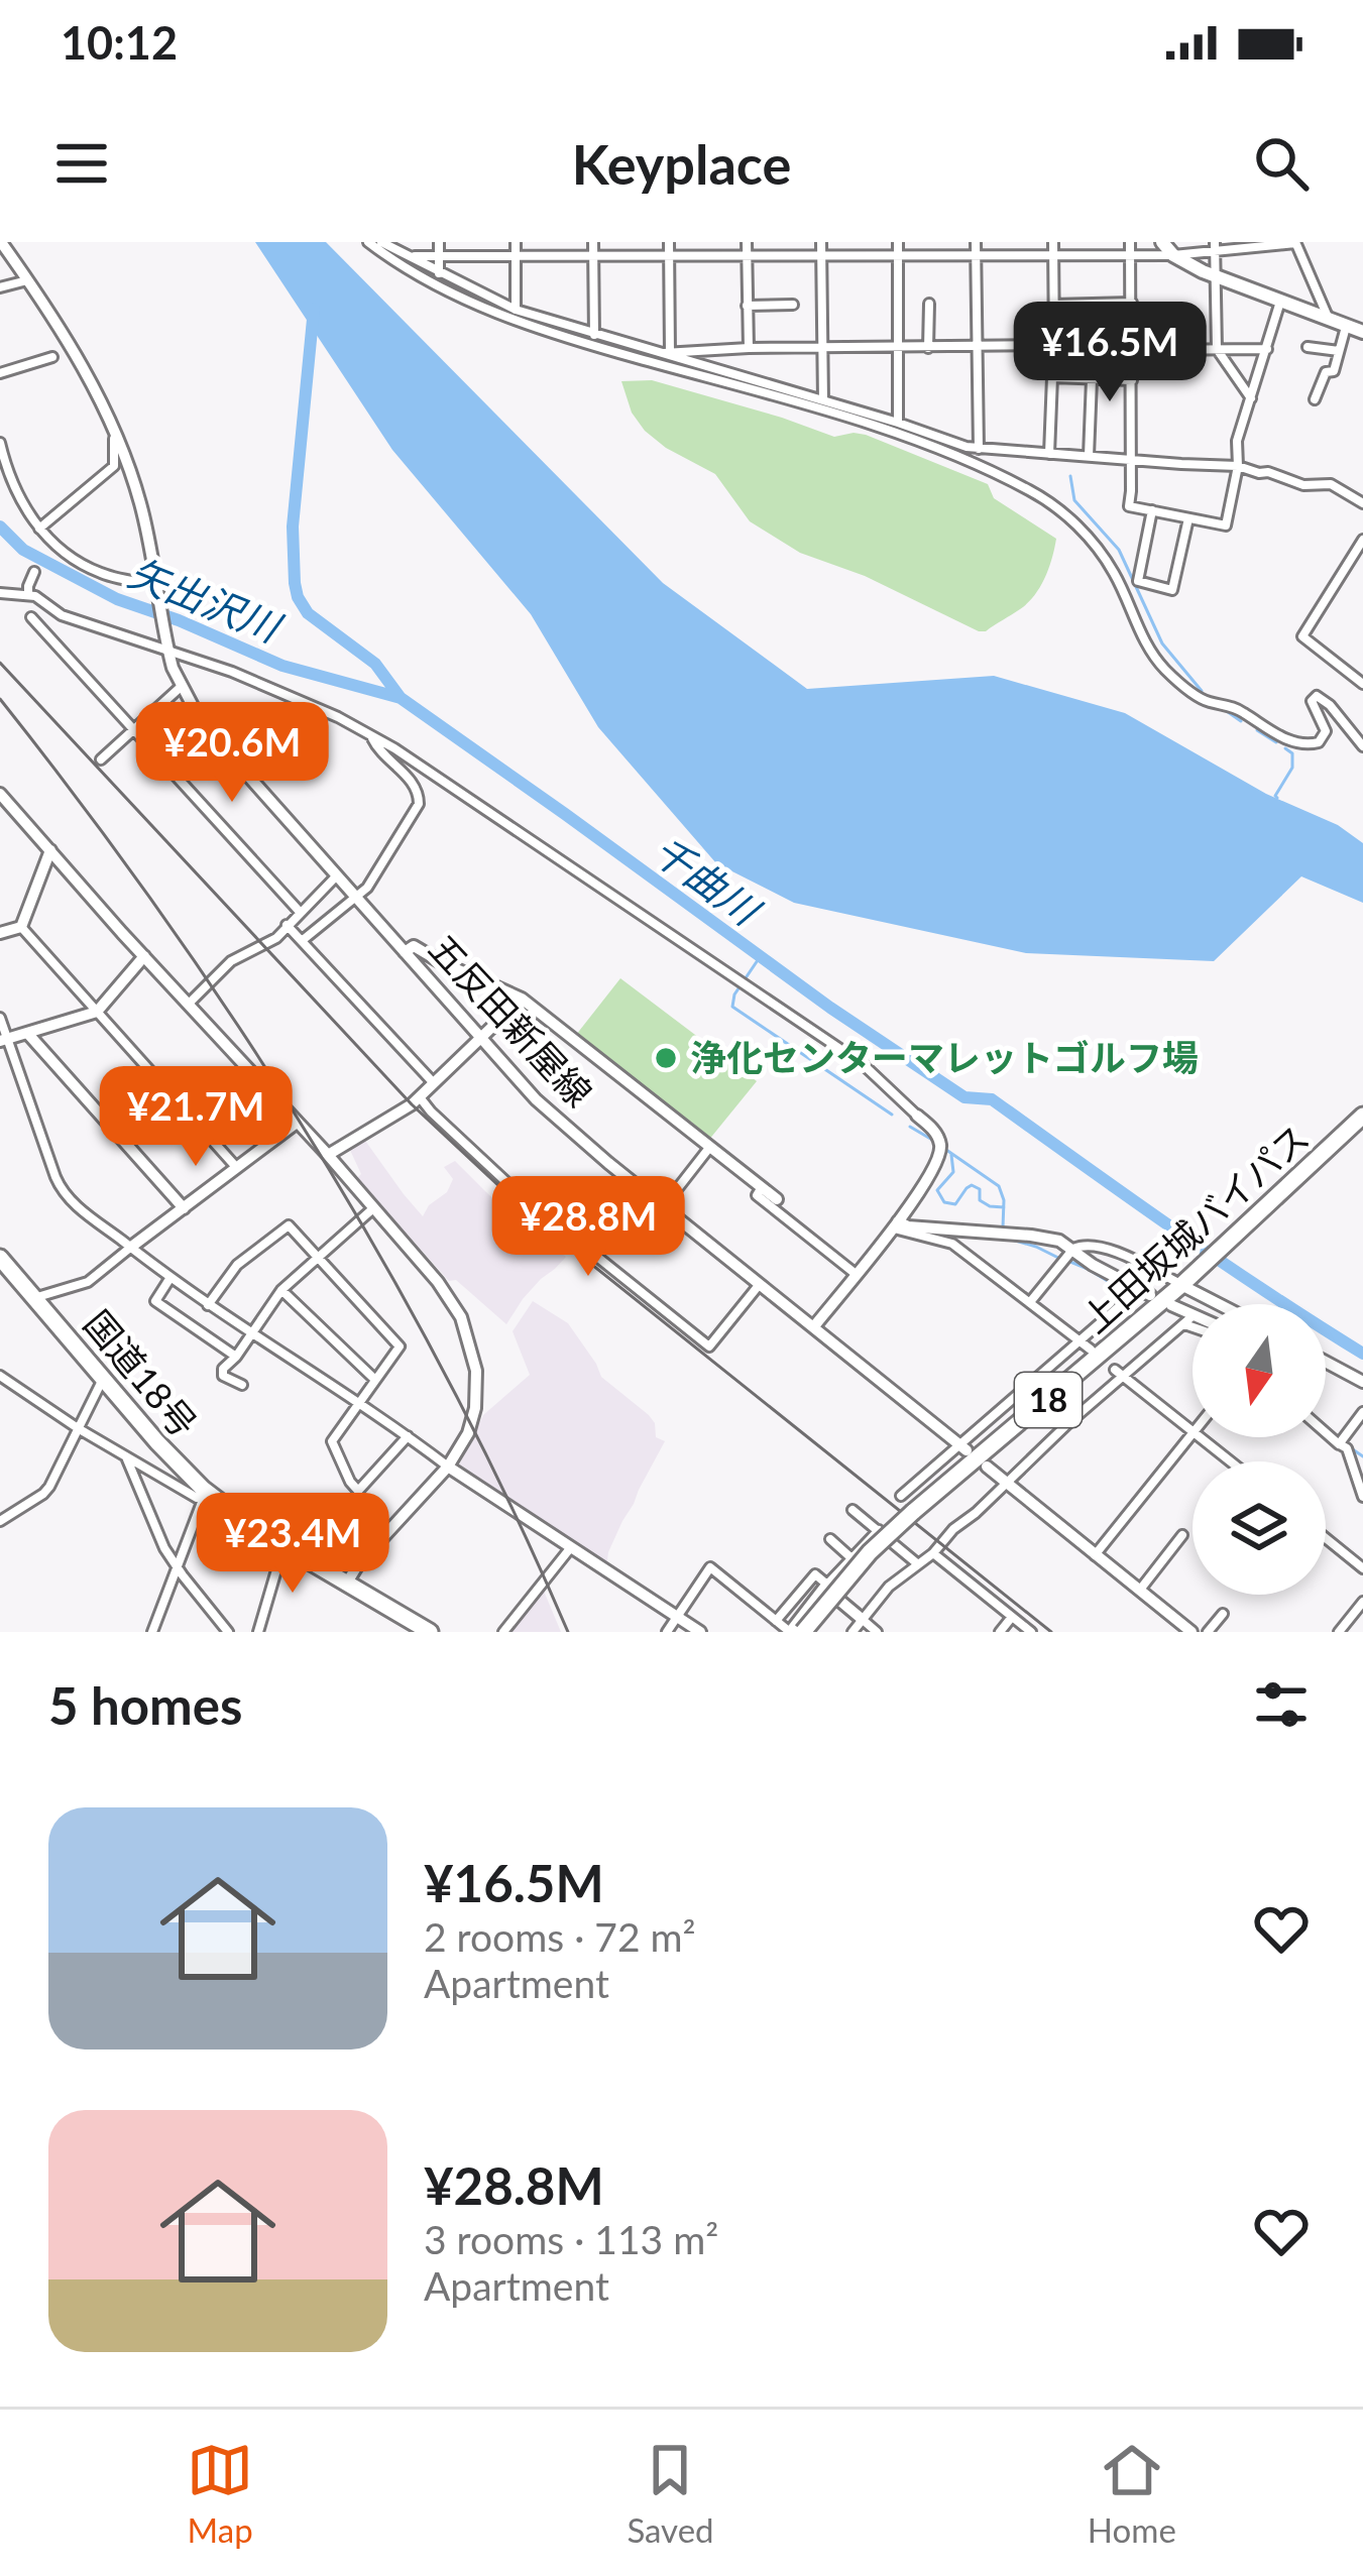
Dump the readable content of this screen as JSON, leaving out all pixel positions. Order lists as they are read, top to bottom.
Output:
{
  "streets": {
    "highway": ["上田坂城バイパス", "国道18号", "18"],
    "street": ["五反田新屋線"]
  },
  "water": ["矢出沢川", "千曲川"],
  "places": ["浄化センターマレットゴルフ場"],
  "north": "bottom",
  "page": {
    "status": "10:12",
    "header": "Keyplace",
    "price": [
      "¥16.5M",
      "¥20.6M",
      "¥21.7M",
      "¥28.8M",
      "¥23.4M"
    ],
    "heading": "5 homes",
    "list": [
      {
        "name": "¥16.5M",
        "note": "2 rooms · 72 m² · Apartment"
      },
      {
        "name": "¥28.8M",
        "note": "3 rooms · 113 m² · Apartment"
      }
    ],
    "tabs": ["Map", "Saved", "Home"]
  }
}
